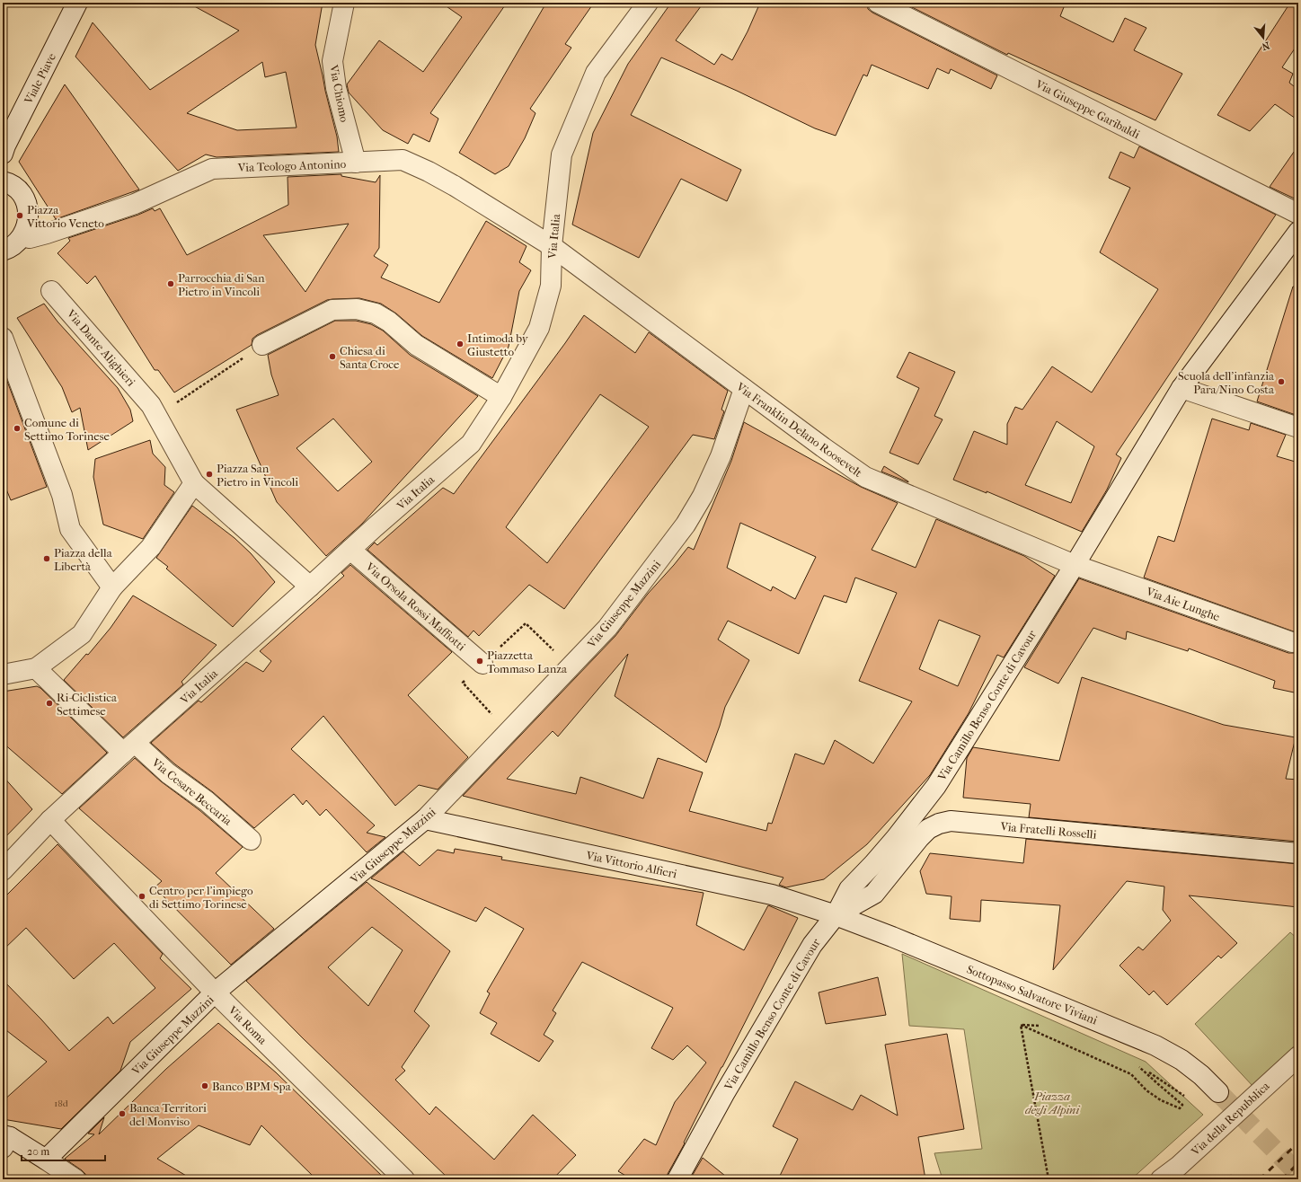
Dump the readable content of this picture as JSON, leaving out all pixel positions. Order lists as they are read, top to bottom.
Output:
{
  "streets": {
    "street": [
      "Viale Piave",
      "Via Chiomo",
      "Via Giuseppe Garibaldi",
      "Via Teologo Antonino",
      "Via Italia",
      "Via Dante Alighieri",
      "Via Franklin Delano Roosevelt",
      "Via Giuseppe Mazzini",
      "Via Aie Lunghe",
      "Via Orsola Rossi Maffiotti",
      "Via Camillo Benso Conte di Cavour",
      "Via Cesare Beccaria",
      "Via Fratelli Rosselli",
      "Via Vittorio Alfieri",
      "Sottopasso Salvatore Viviani",
      "Via Roma",
      "Via della Repubblica"
    ]
  },
  "crossings": [
    ["Via Chiomo", "Via Teologo Antonino"],
    ["Via Teologo Antonino", "Via Italia"],
    ["Via Teologo Antonino", "Via Franklin Delano Roosevelt"],
    ["Via Italia", "Via Dante Alighieri"],
    ["Via Italia", "Via Franklin Delano Roosevelt"],
    ["Via Italia", "Via Orsola Rossi Maffiotti"],
    ["Via Italia", "Via Cesare Beccaria"],
    ["Via Italia", "Via Roma"],
    ["Via Franklin Delano Roosevelt", "Via Giuseppe Mazzini"],
    ["Via Franklin Delano Roosevelt", "Via Aie Lunghe"],
    ["Via Franklin Delano Roosevelt", "Via Camillo Benso Conte di Cavour"],
    ["Via Giuseppe Mazzini", "Via Vittorio Alfieri"],
    ["Via Giuseppe Mazzini", "Via Roma"],
    ["Via Aie Lunghe", "Via Camillo Benso Conte di Cavour"],
    ["Via Camillo Benso Conte di Cavour", "Via Fratelli Rosselli"],
    ["Via Camillo Benso Conte di Cavour", "Via Vittorio Alfieri"],
    ["Via Camillo Benso Conte di Cavour", "Sottopasso Salvatore Viviani"],
    ["Via Fratelli Rosselli", "Via Vittorio Alfieri"],
    ["Via Fratelli Rosselli", "Sottopasso Salvatore Viviani"],
    ["Via Vittorio Alfieri", "Sottopasso Salvatore Viviani"]
  ],
  "parks": ["Piazza degli Alpini"],
  "places": [
    "Piazza Vittorio Veneto",
    "Parrocchia di San Pietro in Vincoli",
    "Intimoda by Giustetto",
    "Chiesa di Santa Croce",
    "Scuola dell'infanzia Para/Nino Costa",
    "Comune di Settimo Torinese",
    "Piazza San Pietro in Vincoli",
    "Piazza della Libertà",
    "Piazzetta Tommaso Lanza",
    "Ri-Ciclistica Settimese",
    "Centro per l'impiego di Settimo Torinese",
    "Banco BPM Spa",
    "Banca Territori del Monviso"
  ],
  "house_numbers": ["18d"],
  "scale_bar": "20 m",
  "north": "bottom"
}
